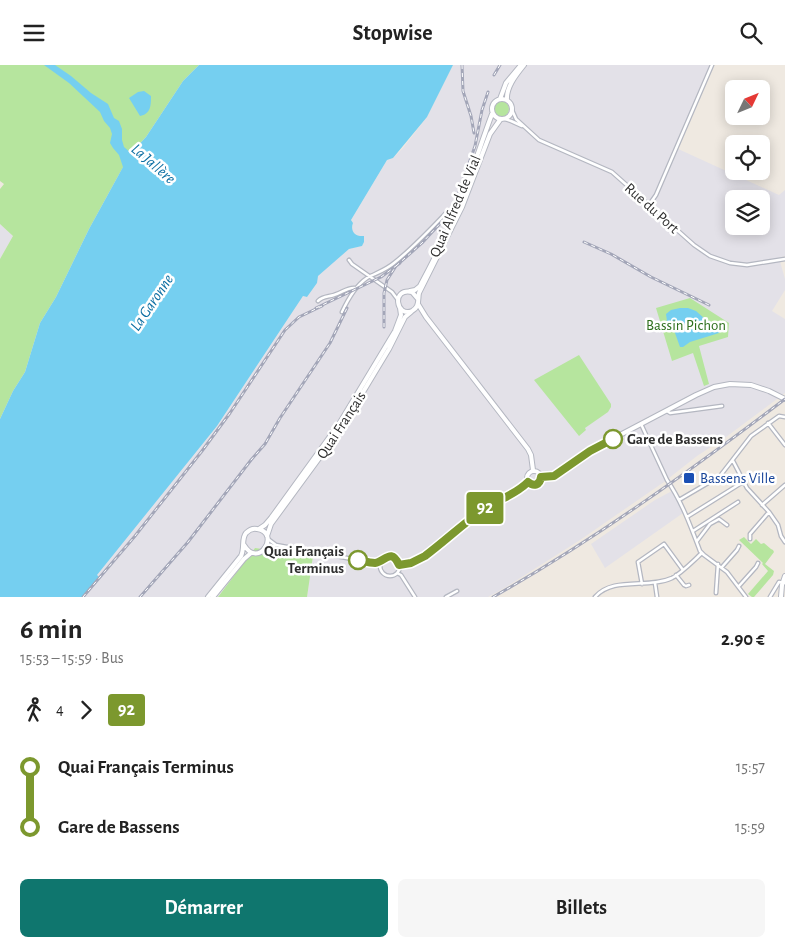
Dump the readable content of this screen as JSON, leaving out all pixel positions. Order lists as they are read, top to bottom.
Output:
{
  "streets": {
    "main road": ["Quai Alfred de Vial", "Quai Français"],
    "street": ["Rue du Port"]
  },
  "crossings": [
    ["Quai Alfred de Vial", "Rue du Port"],
    ["Quai Alfred de Vial", "Quai Français"]
  ],
  "water": ["La Jallère", "La Garonne"],
  "parks": ["Bassin Pichon"],
  "places": {
    "other": ["Gare de Bassens", "Quai Français Terminus"],
    "transit": ["Bassens Ville"]
  },
  "lines": ["bus line 92"],
  "north": "top right",
  "page": {
    "header": "Stopwise",
    "on_map": "92",
    "heading": ["6 min", "15:53 – 15:59 · Bus", "2.90 €"],
    "legs": ["4", "92"],
    "list": [
      {
        "name": "Quai Français Terminus",
        "value": "15:57"
      },
      {
        "name": "Gare de Bassens",
        "value": "15:59"
      }
    ],
    "buttons": ["Démarrer", "Billets"]
  }
}
